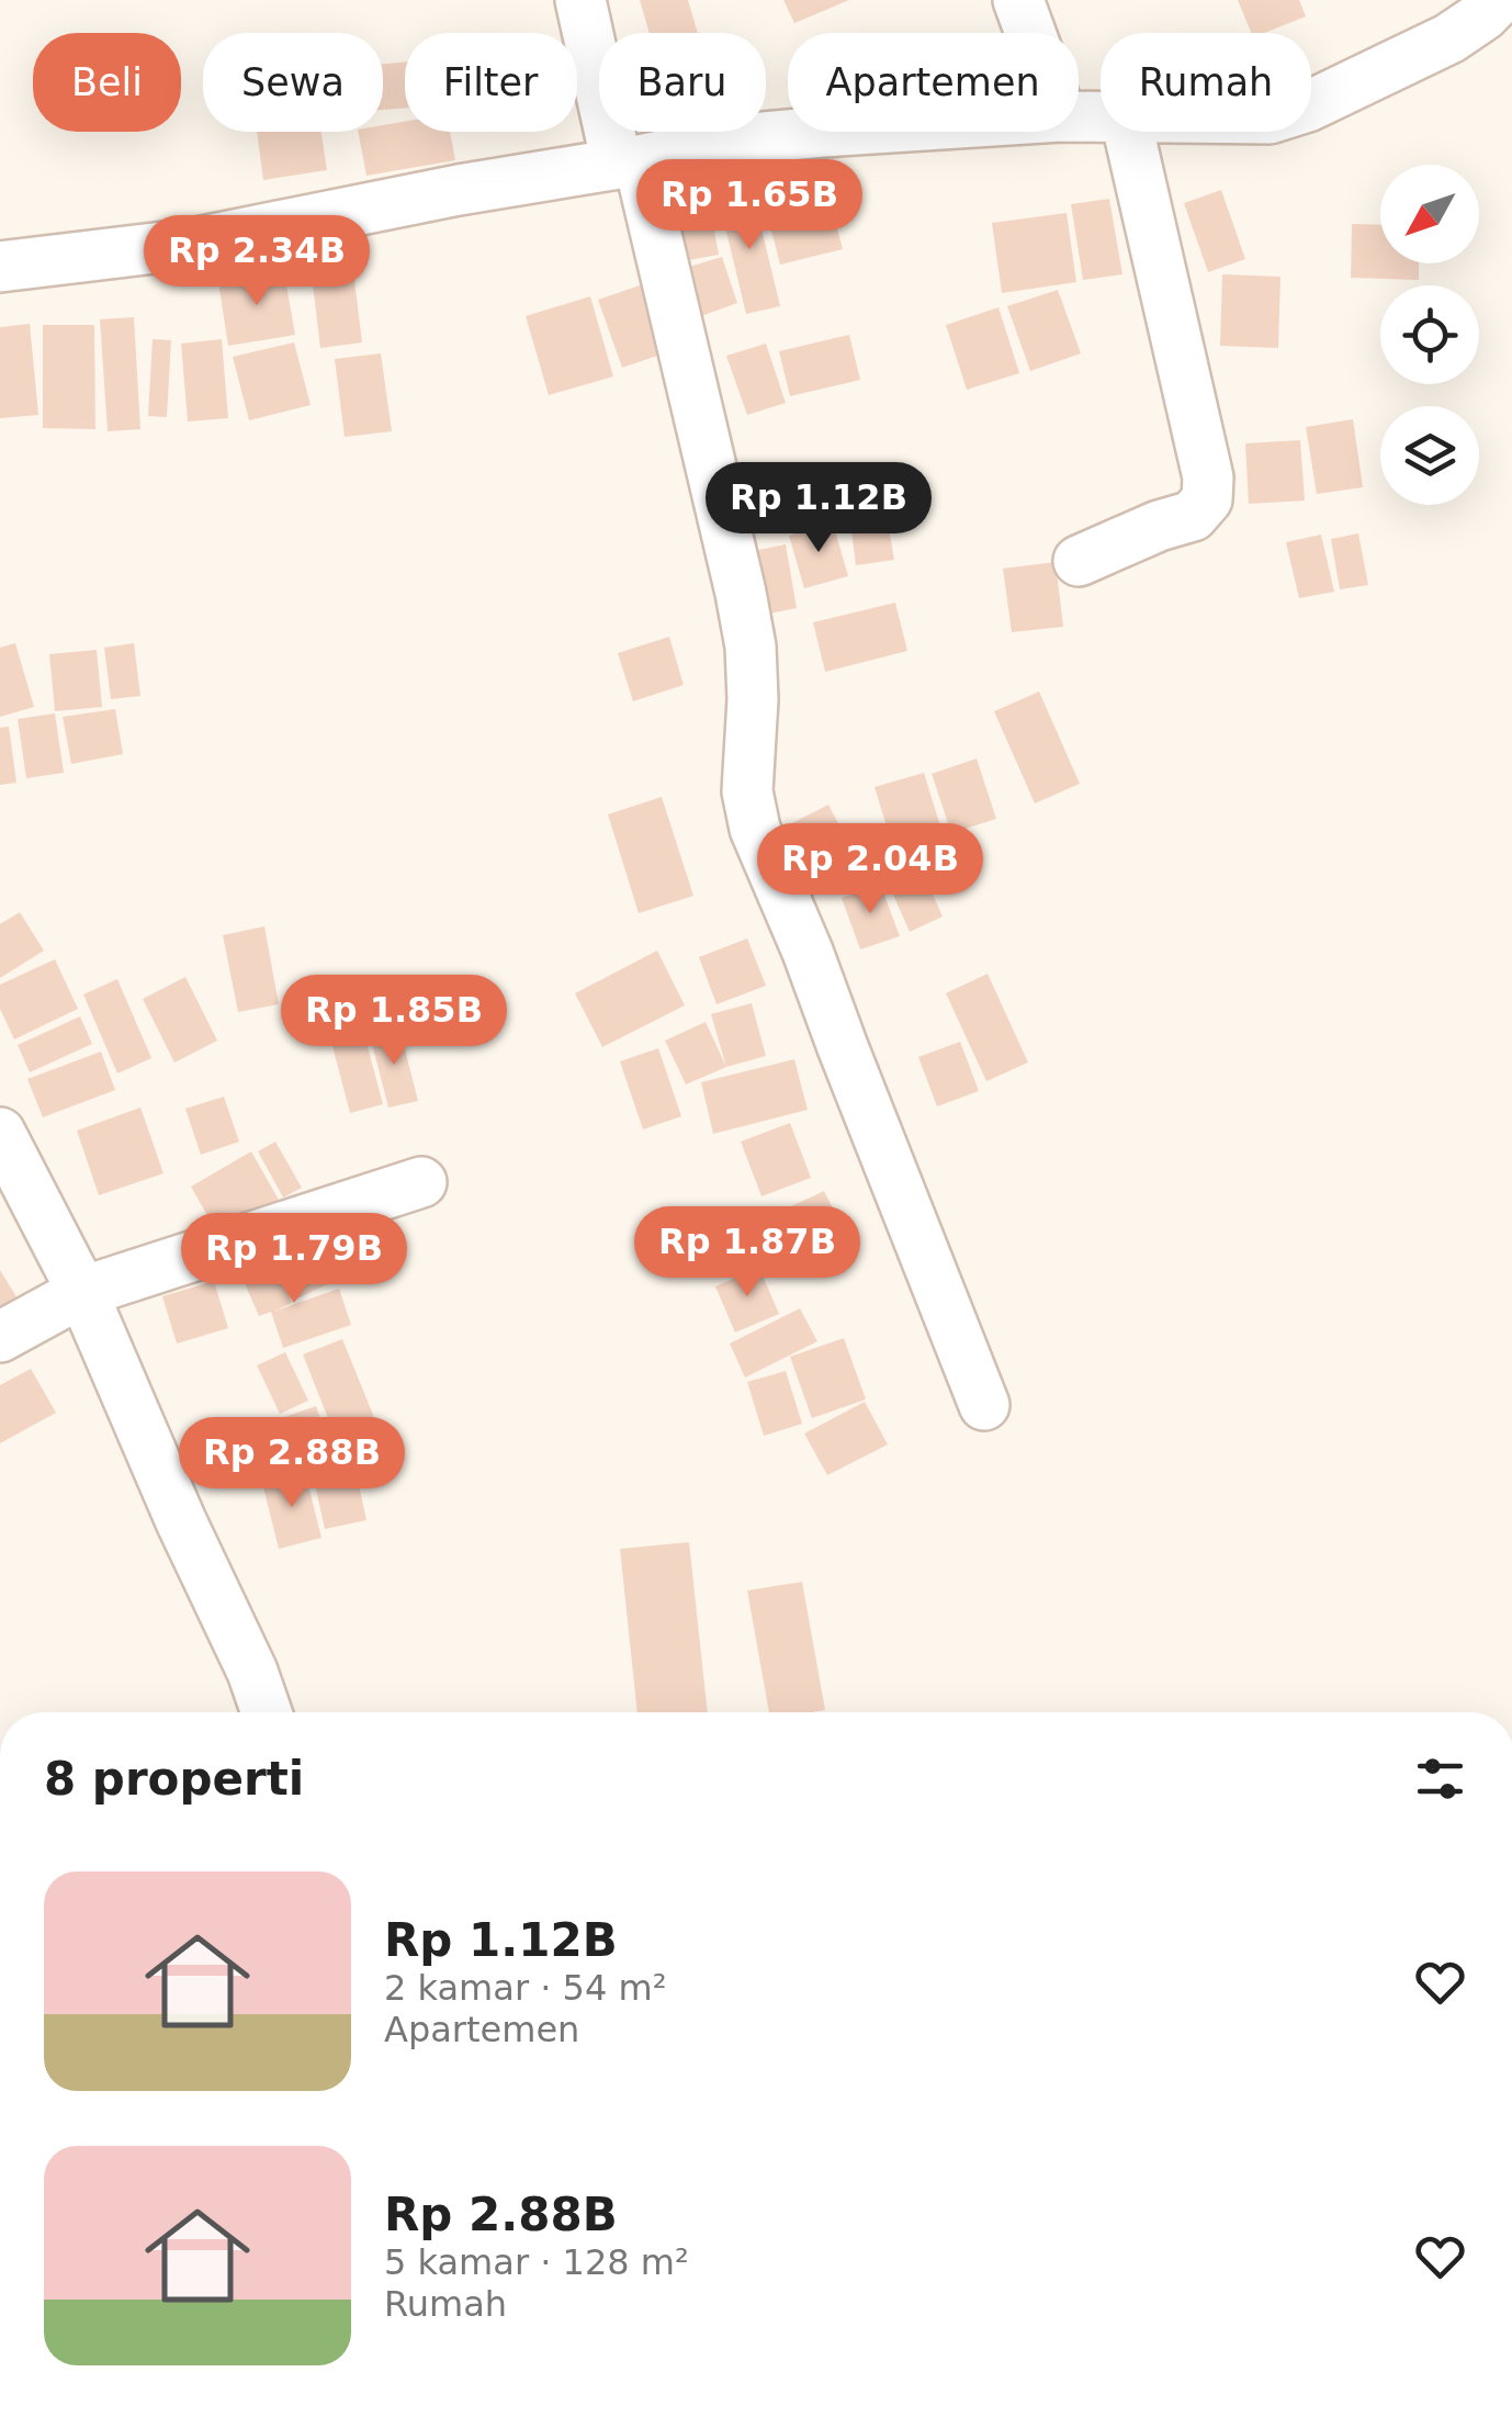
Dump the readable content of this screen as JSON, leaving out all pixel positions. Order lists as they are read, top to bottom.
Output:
{
  "north": "bottom left",
  "page": {
    "chip": [
      "Beli",
      "Sewa",
      "Filter",
      "Baru",
      "Apartemen",
      "Rumah"
    ],
    "price": [
      "Rp 1.65B",
      "Rp 2.34B",
      "Rp 1.12B",
      "Rp 2.04B",
      "Rp 1.85B",
      "Rp 1.87B",
      "Rp 1.79B",
      "Rp 2.88B"
    ],
    "heading": "8 properti",
    "list": [
      {
        "name": "Rp 1.12B",
        "note": "2 kamar · 54 m² · Apartemen"
      },
      {
        "name": "Rp 2.88B",
        "note": "5 kamar · 128 m² · Rumah"
      }
    ]
  }
}
